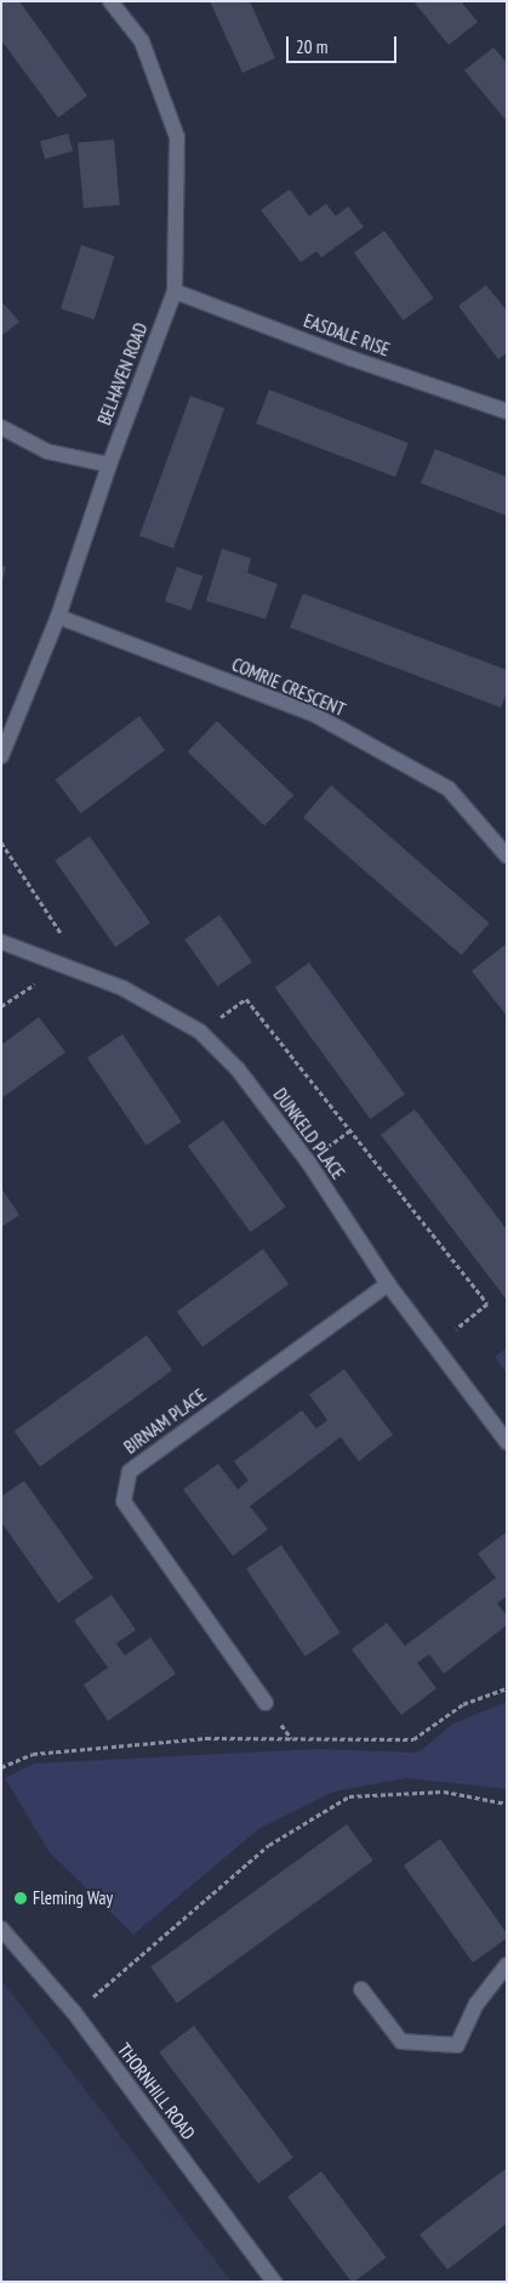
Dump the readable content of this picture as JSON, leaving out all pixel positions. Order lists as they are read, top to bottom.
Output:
{
  "streets": {
    "street": [
      "EASDALE RISE",
      "BELHAVEN ROAD",
      "COMRIE CRESCENT",
      "DUNKELD PLACE",
      "BIRNAM PLACE",
      "THORNHILL ROAD"
    ]
  },
  "crossings": [
    ["EASDALE RISE", "BELHAVEN ROAD"],
    ["BELHAVEN ROAD", "COMRIE CRESCENT"],
    ["DUNKELD PLACE", "BIRNAM PLACE"]
  ],
  "places": ["Fleming Way"],
  "scale_bar": "20 m"
}
